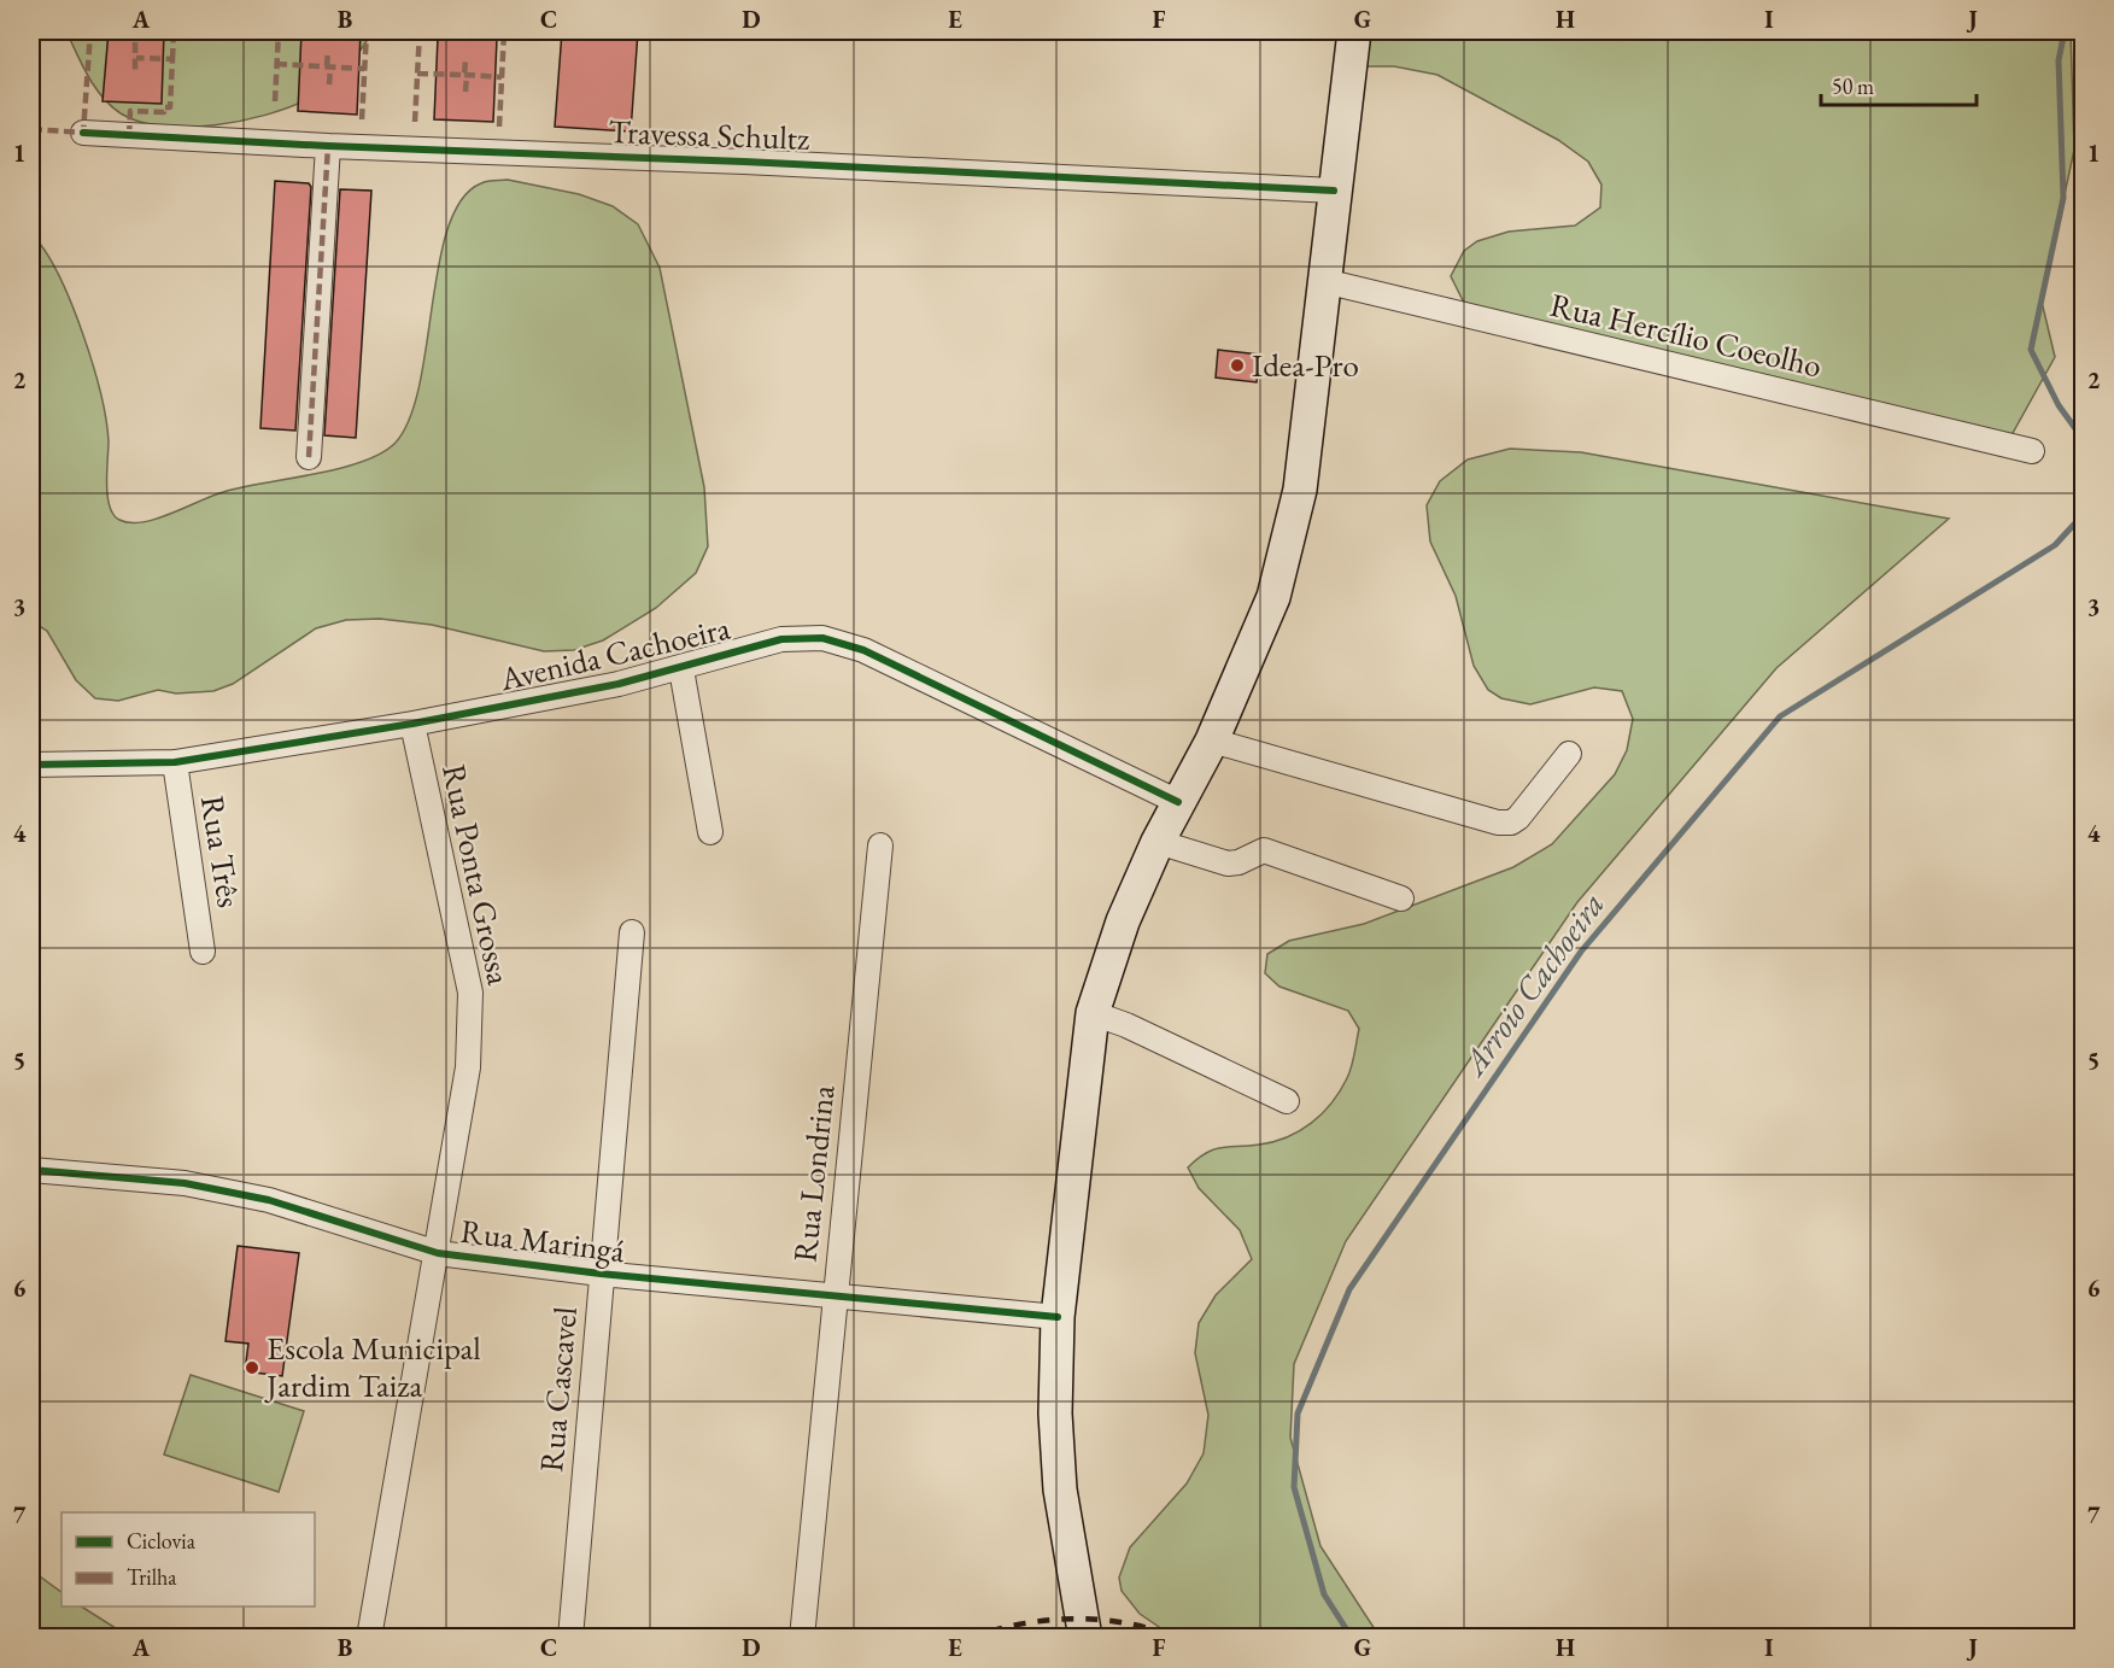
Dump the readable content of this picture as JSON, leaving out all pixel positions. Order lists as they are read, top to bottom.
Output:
{
  "streets": {
    "street": [
      "Travessa Schultz",
      "Rua Hercílio Coeolho",
      "Avenida Cachoeira",
      "Rua Três",
      "Rua Ponta Grossa",
      "Rua Londrina",
      "Rua Maringá",
      "Rua Cascavel"
    ]
  },
  "crossings": [
    ["Avenida Cachoeira", "Rua Três"],
    ["Avenida Cachoeira", "Rua Ponta Grossa"],
    ["Rua Ponta Grossa", "Rua Maringá"],
    ["Rua Londrina", "Rua Maringá"],
    ["Rua Maringá", "Rua Cascavel"]
  ],
  "water": ["Arroio Cachoeira"],
  "places": ["Idea-Pro", "Escola Municipal Jardim Taiza"],
  "legend": ["Ciclovia", "Trilha"],
  "scale_bar": "50 m",
  "grid": {
    "columns": [
      "A",
      "B",
      "C",
      "D",
      "E",
      "F",
      "G",
      "H",
      "I",
      "J"
    ],
    "rows": [
      "1",
      "2",
      "3",
      "4",
      "5",
      "6",
      "7"
    ]
  }
}
